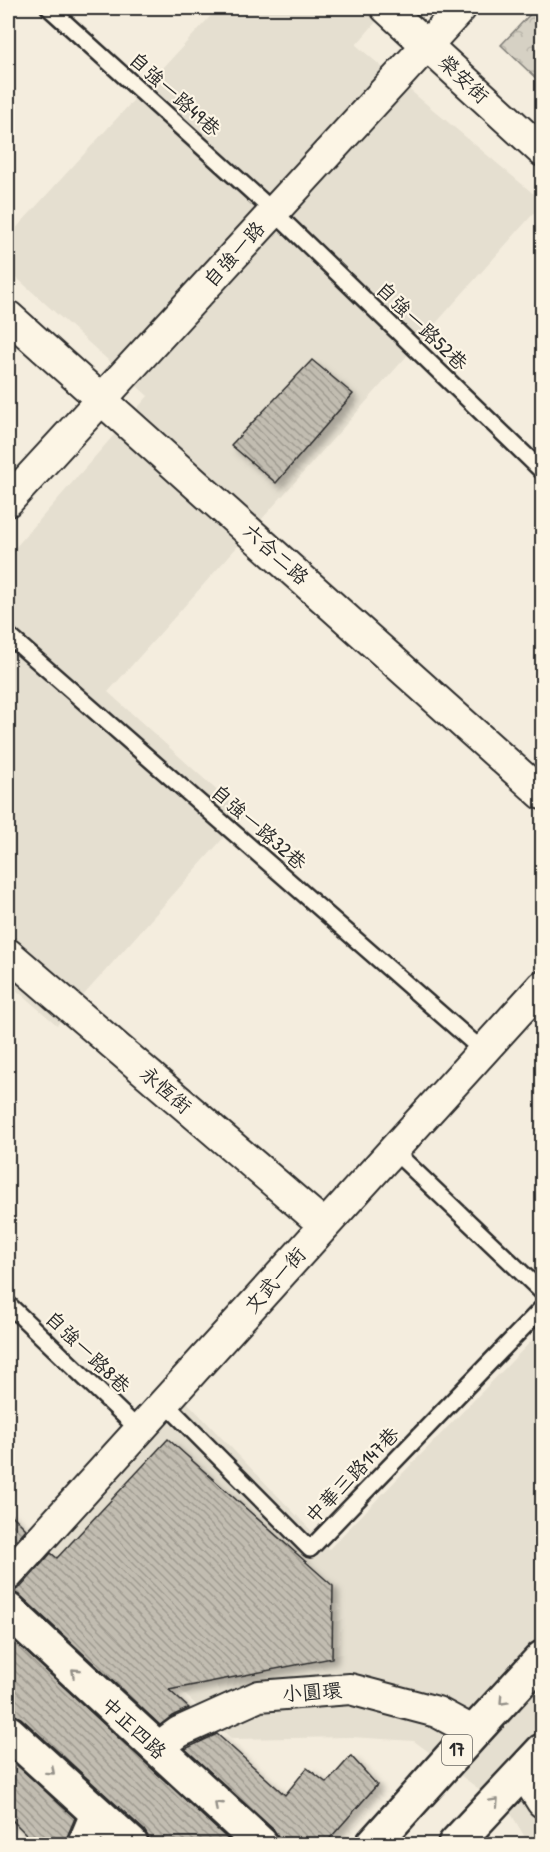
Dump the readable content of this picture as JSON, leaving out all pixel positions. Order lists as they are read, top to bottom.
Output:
{
  "streets": {
    "street": [
      "榮安街",
      "自強一路",
      "六合二路",
      "永恆街",
      "文武一街",
      "小圓環",
      "中正四路",
      "17"
    ],
    "lane": [
      "自強一路49巷",
      "自強一路52巷",
      "自強一路32巷",
      "自強一路8巷",
      "中華三路147巷"
    ]
  },
  "crossings": [
    ["榮安街", "自強一路"],
    ["自強一路49巷", "自強一路"],
    ["自強一路49巷", "自強一路52巷"],
    ["自強一路", "自強一路52巷"],
    ["自強一路", "六合二路"],
    ["自強一路32巷", "文武一街"],
    ["永恆街", "文武一街"],
    ["文武一街", "自強一路8巷"],
    ["文武一街", "中華三路147巷"],
    ["小圓環", "中正四路"],
    ["小圓環", "17"]
  ]
}
